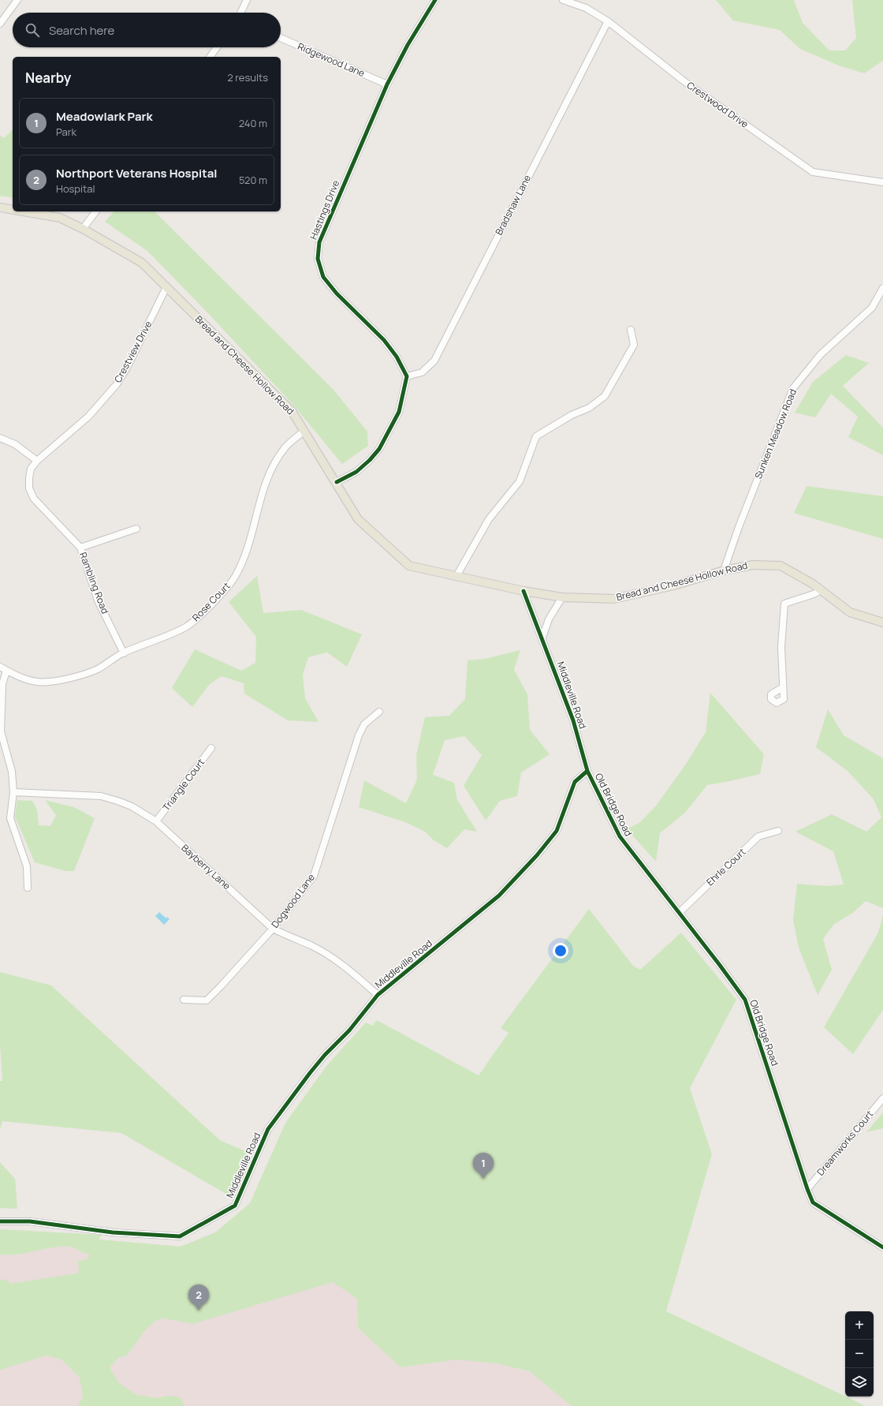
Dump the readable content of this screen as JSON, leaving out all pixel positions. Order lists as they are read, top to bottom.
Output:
{
  "streets": {
    "main road": ["Bread and Cheese Hollow Road"],
    "street": [
      "Ridgewood Lane",
      "Crestwood Drive",
      "Bradshaw Lane",
      "Hastings Drive",
      "Crestview Drive",
      "Sunken Meadow Road",
      "Rambling Road",
      "Rose Court",
      "Middleville Road",
      "Triangle Court",
      "Old Bridge Road",
      "Bayberry Lane",
      "Ehrle Court",
      "Dogwood Lane",
      "Dreamworks Court"
    ]
  },
  "crossings": [
    ["Ridgewood Lane", "Hastings Drive"],
    ["Crestwood Drive", "Bradshaw Lane"],
    ["Bradshaw Lane", "Hastings Drive"],
    ["Crestview Drive", "Bread and Cheese Hollow Road"],
    ["Crestview Drive", "Rambling Road"],
    ["Bread and Cheese Hollow Road", "Sunken Meadow Road"],
    ["Bread and Cheese Hollow Road", "Rose Court"],
    ["Bread and Cheese Hollow Road", "Middleville Road"],
    ["Rambling Road", "Rose Court"],
    ["Middleville Road", "Old Bridge Road"],
    ["Middleville Road", "Bayberry Lane"],
    ["Triangle Court", "Bayberry Lane"],
    ["Old Bridge Road", "Ehrle Court"],
    ["Old Bridge Road", "Dreamworks Court"],
    ["Bayberry Lane", "Dogwood Lane"]
  ],
  "page": {
    "search": "Search here",
    "heading": ["Nearby", "2 results"],
    "list": [
      {
        "mark": "1",
        "name": "Meadowlark Park",
        "note": "Park",
        "value": "240 m"
      },
      {
        "mark": "2",
        "name": "Northport Veterans Hospital",
        "note": "Hospital",
        "value": "520 m"
      }
    ],
    "pins": ["1", "2"],
    "map_buttons": ["+", "−"]
  }
}
